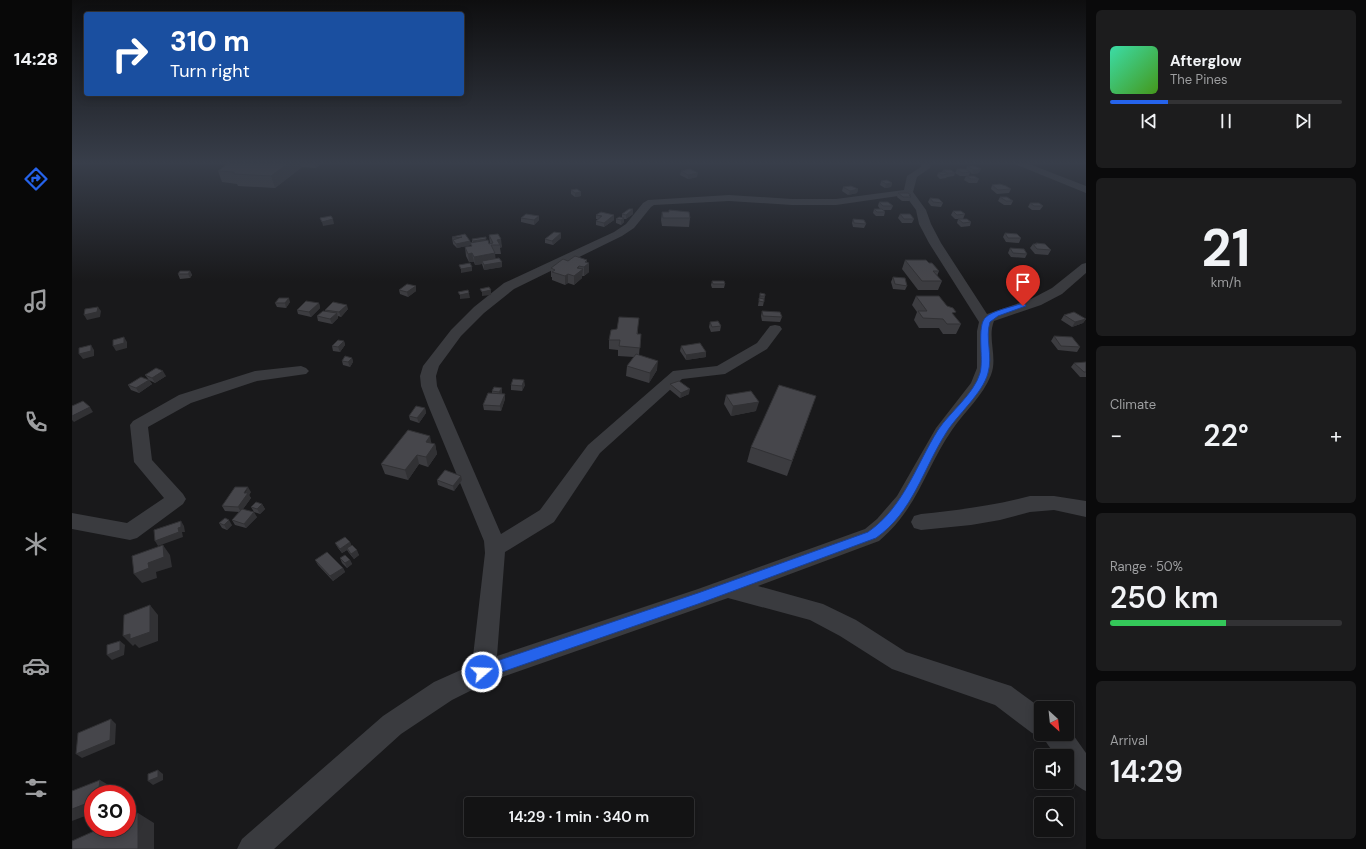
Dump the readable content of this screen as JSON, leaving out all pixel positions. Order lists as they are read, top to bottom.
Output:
{
  "north": "bottom right",
  "page": {
    "tabs": "14:28",
    "turn": ["310 m", "Turn right"],
    "song": ["Afterglow", "The Pines"],
    "tile": [
      ["21", "km/h"],
      "Climate",
      ["Range · 50%", "250 km"],
      ["Arrival", "14:29"]
    ],
    "heat": ["−", "22°", "+"],
    "limit": "30",
    "trip": "14:29 · 1 min · 340 m"
  }
}
